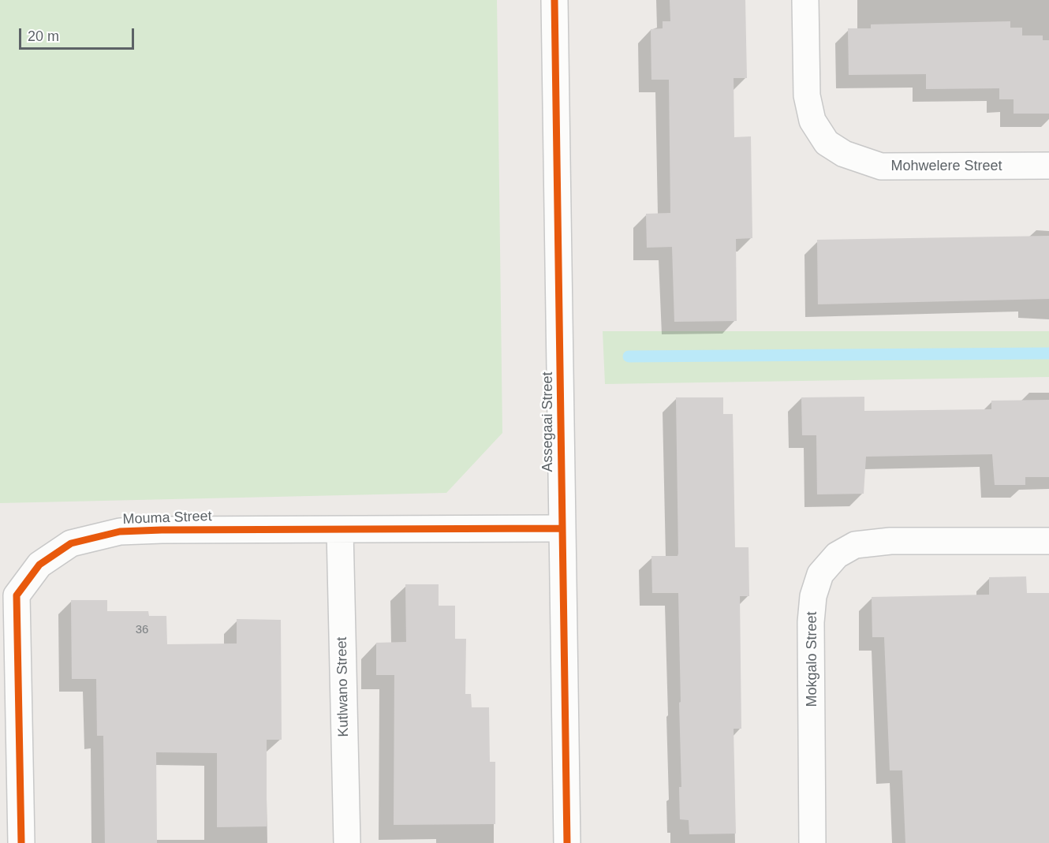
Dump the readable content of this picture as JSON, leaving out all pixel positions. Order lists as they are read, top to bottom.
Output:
{
  "streets": {
    "street": [
      "Mohwelere Street",
      "Assegaai Street",
      "Mouma Street",
      "Mokgalo Street",
      "Kutlwano Street"
    ]
  },
  "crossings": [
    ["Assegaai Street", "Mouma Street"],
    ["Mouma Street", "Kutlwano Street"]
  ],
  "house_numbers": ["36"],
  "scale_bar": "20 m"
}
